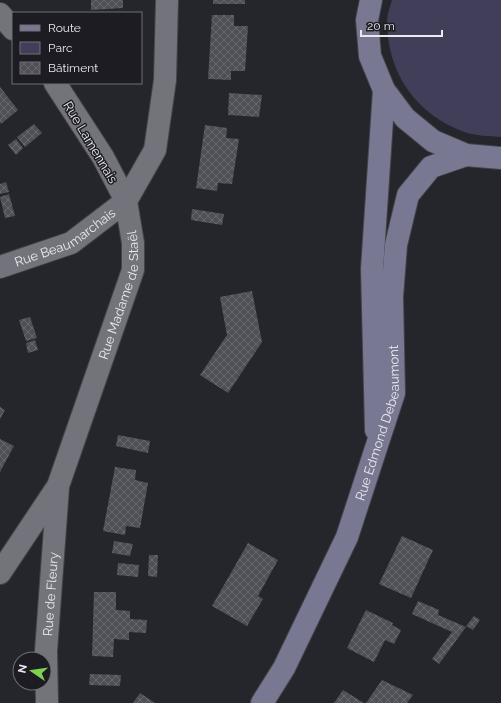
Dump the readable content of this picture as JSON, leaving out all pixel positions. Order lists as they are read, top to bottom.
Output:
{
  "streets": {
    "main road": ["Rue Edmond Debeaumont"],
    "street": [
      "Rue Lamennais",
      "Rue Beaumarchais",
      "Rue Madame de Staël",
      "Rue de Fleury"
    ]
  },
  "crossings": [
    ["Rue Lamennais", "Rue Beaumarchais"],
    ["Rue Lamennais", "Rue Madame de Staël"],
    ["Rue Beaumarchais", "Rue Madame de Staël"],
    ["Rue Madame de Staël", "Rue de Fleury"]
  ],
  "legend": ["Route", "Parc", "Bâtiment"],
  "scale_bar": "20 m",
  "north": "left"
}
